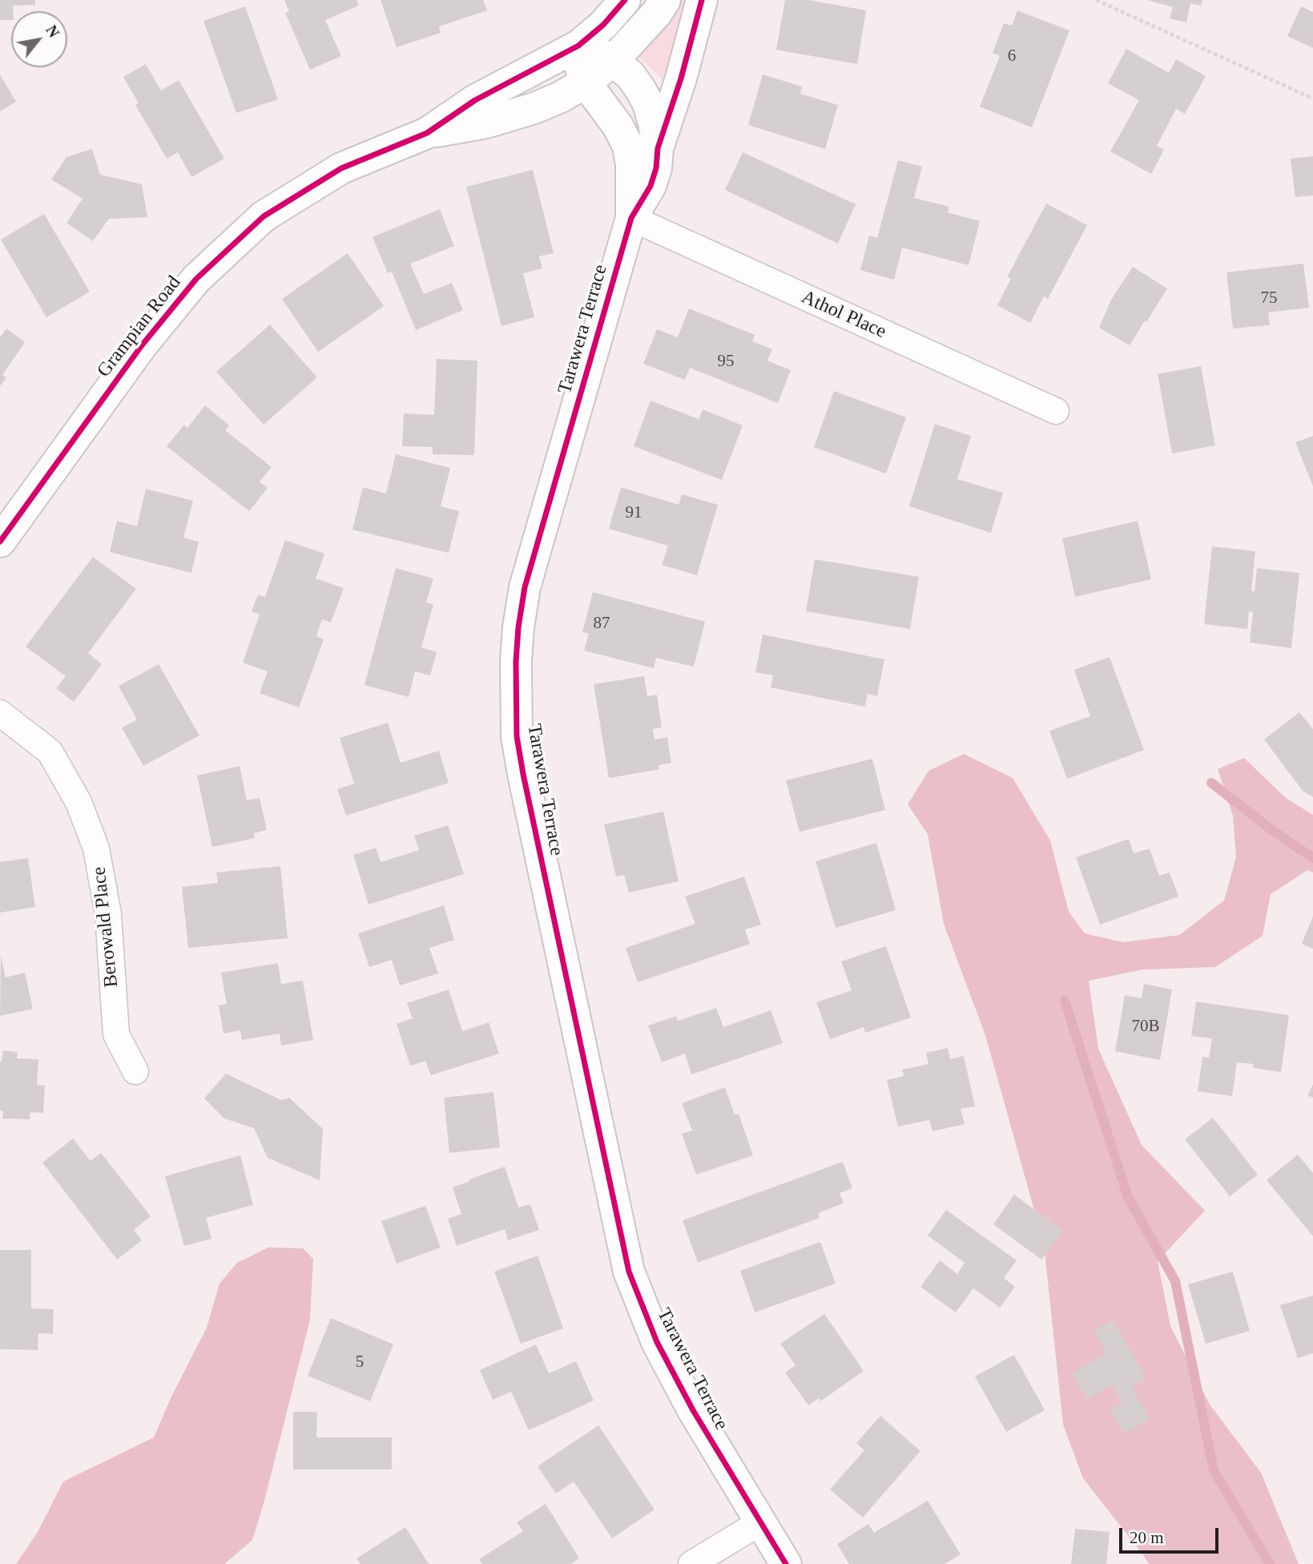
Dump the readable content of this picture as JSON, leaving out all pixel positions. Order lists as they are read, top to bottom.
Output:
{
  "streets": {
    "street": [
      "Athol Place",
      "Grampian Road",
      "Tarawera Terrace",
      "Berowald Place"
    ]
  },
  "crossings": [
    ["Athol Place", "Tarawera Terrace"],
    ["Grampian Road", "Tarawera Terrace"]
  ],
  "house_numbers": [
    "6",
    "75",
    "95",
    "91",
    "87",
    "70B",
    "5"
  ],
  "scale_bar": "20 m",
  "north": "top right"
}
